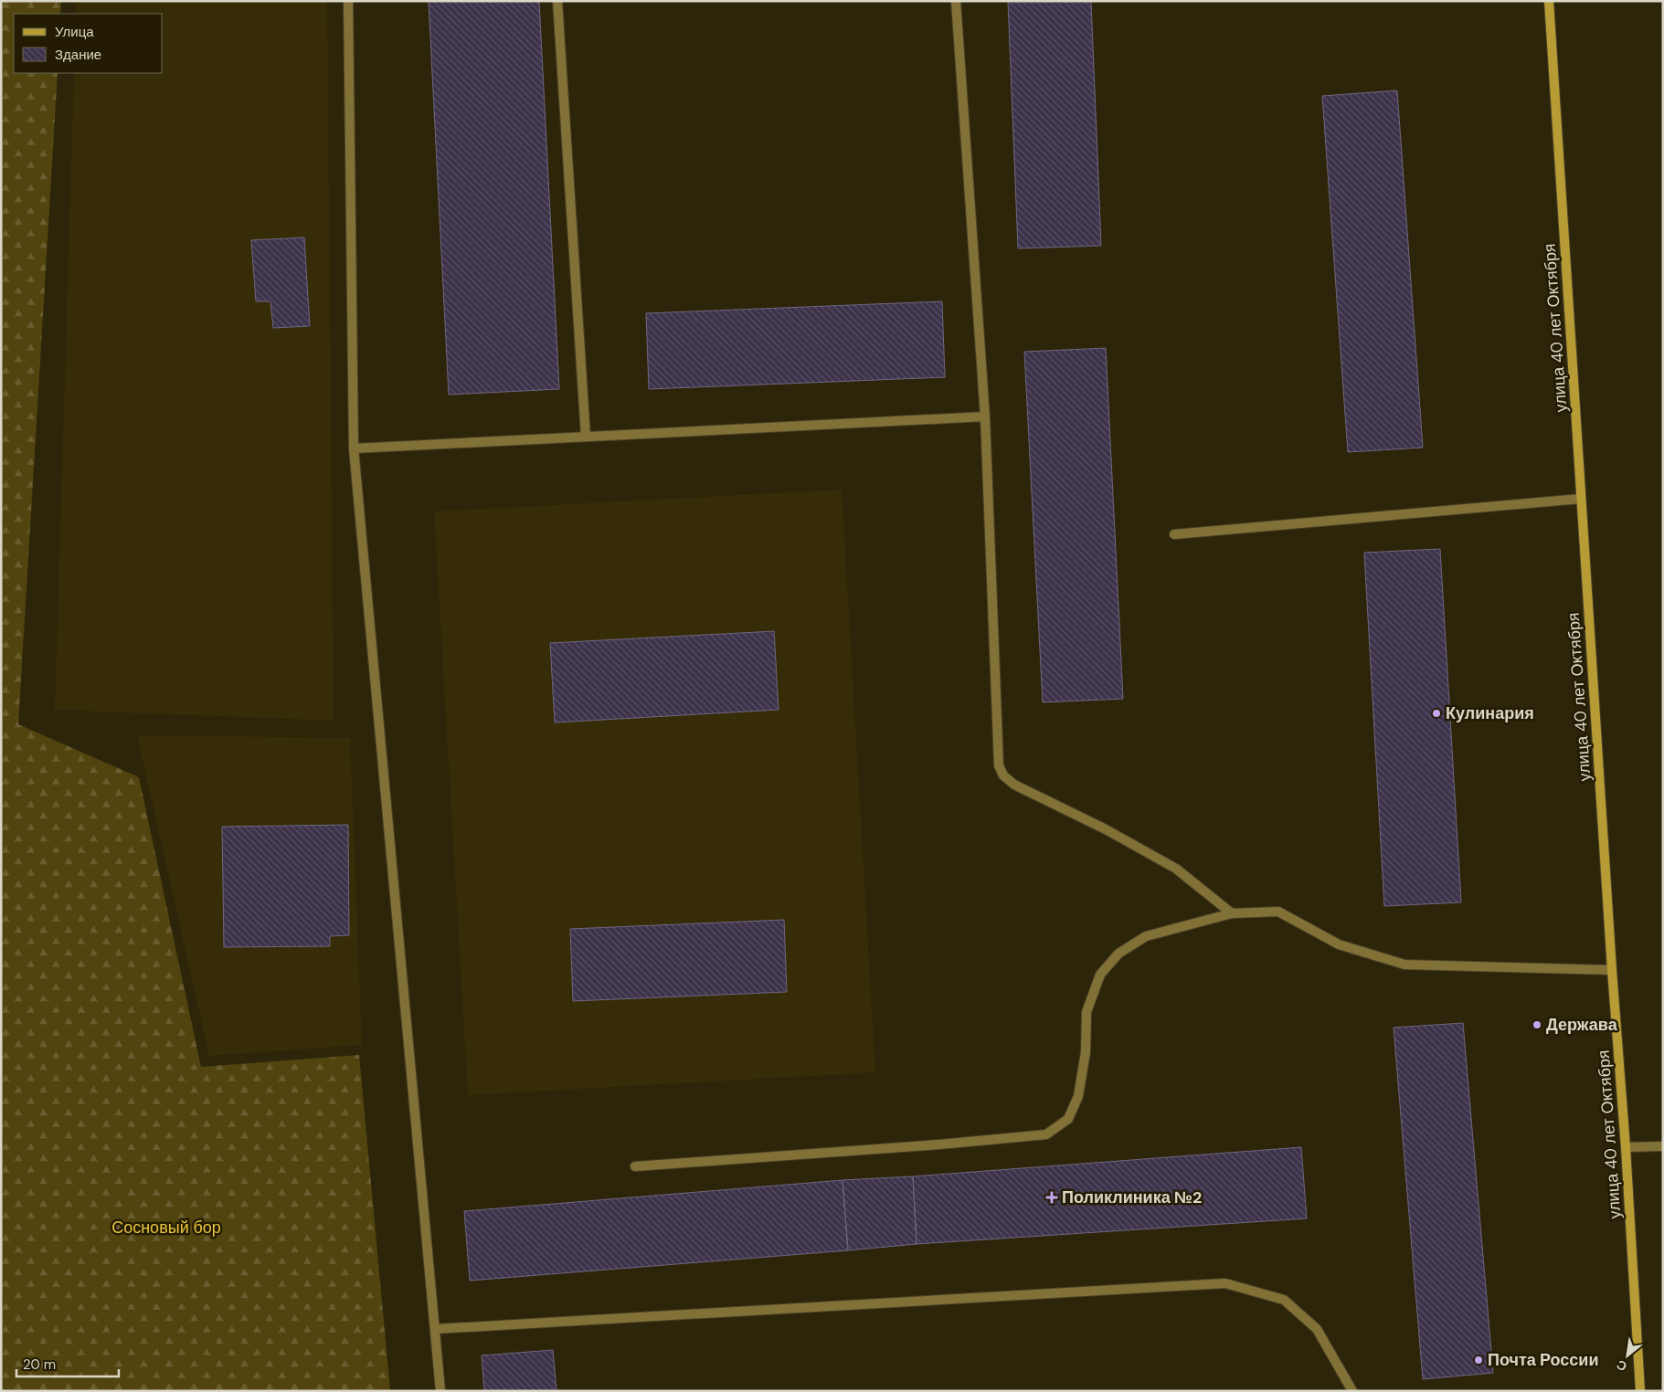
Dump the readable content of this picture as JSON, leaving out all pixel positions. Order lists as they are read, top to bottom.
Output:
{
  "streets": {
    "main road": ["улица 40 лет Октября"]
  },
  "parks": ["Сосновый бор"],
  "places": {
    "other": ["Кулинария", "Держава", "Почта России"],
    "health": ["Поликлиника №2"]
  },
  "legend": ["Улица", "Здание"],
  "scale_bar": "20 m",
  "north": "bottom left"
}
